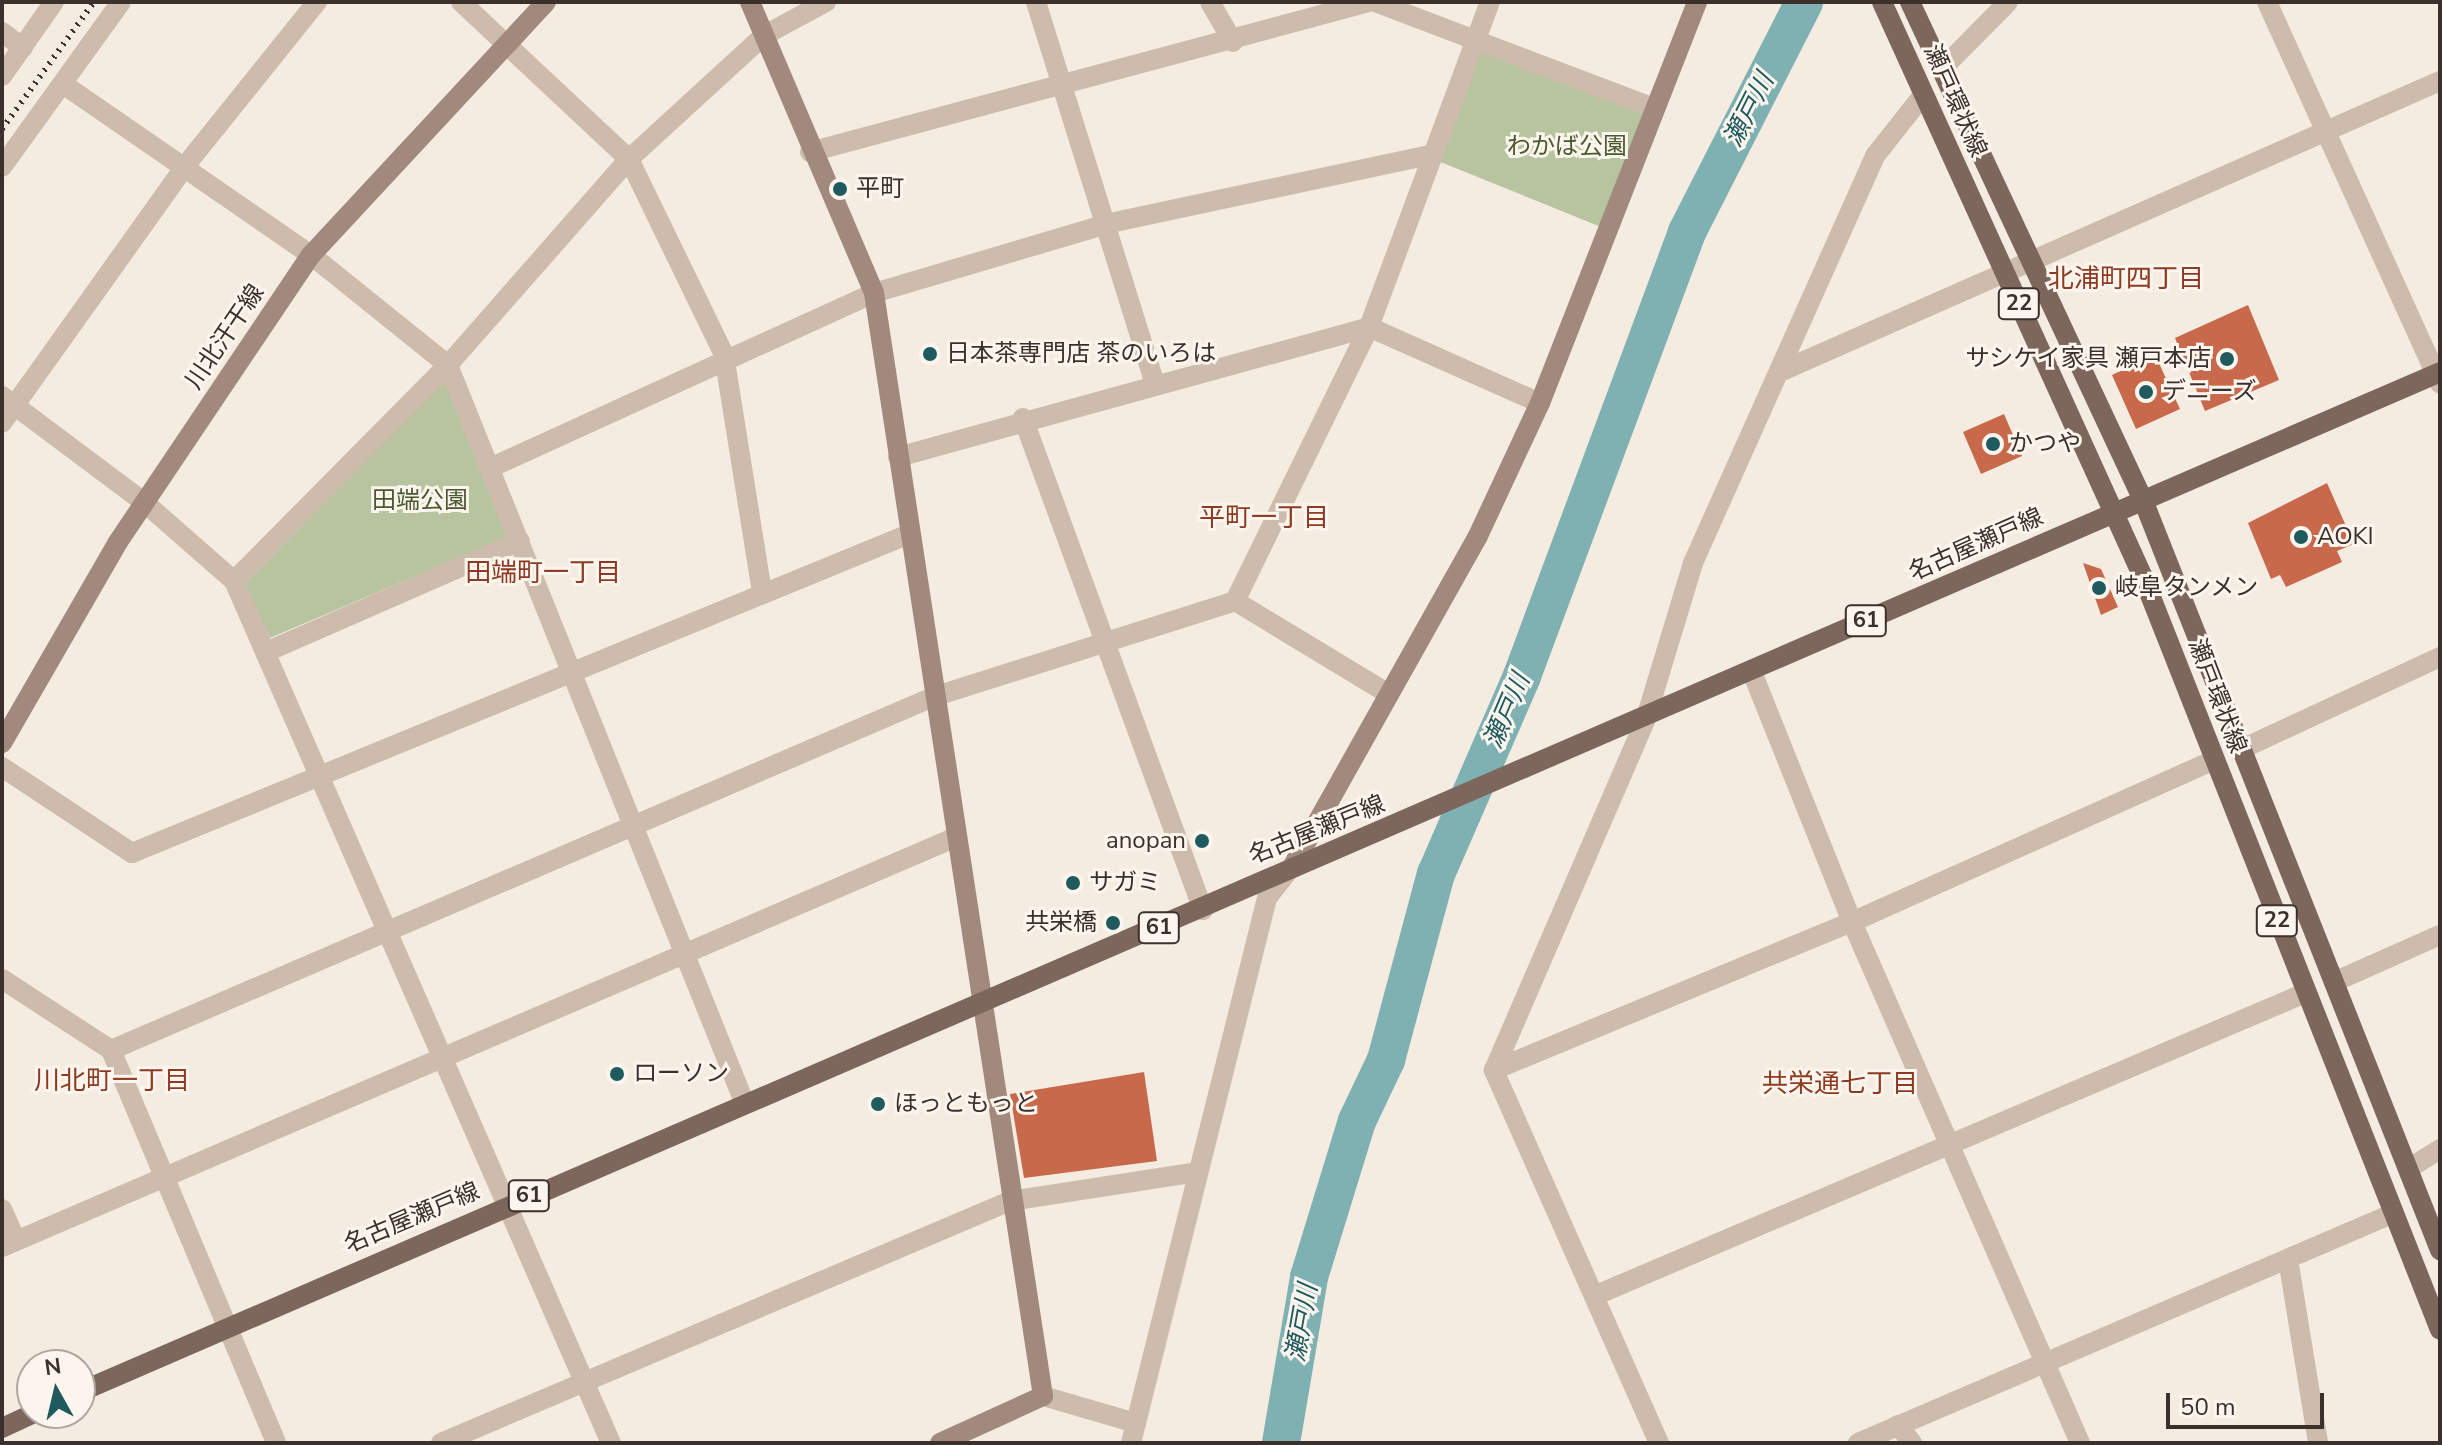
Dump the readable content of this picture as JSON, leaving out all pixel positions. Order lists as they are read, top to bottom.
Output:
{
  "streets": {
    "main road": [
      "瀬戸環状線",
      "22",
      "名古屋瀬戸線",
      "61"
    ],
    "street": ["川北汗干線"]
  },
  "crossings": [
    ["瀬戸環状線", "名古屋瀬戸線"]
  ],
  "districts": [
    "北浦町四丁目",
    "平町一丁目",
    "田端町一丁目",
    "川北町一丁目",
    "共栄通七丁目"
  ],
  "water": ["瀬戸川"],
  "parks": ["わかば公園", "田端公園"],
  "places": [
    "平町",
    "日本茶専門店 茶のいろは",
    "サシケイ家具 瀬戸本店",
    "デニーズ",
    "かつや",
    "AOKI",
    "岐阜タンメン",
    "anopan",
    "サガミ",
    "共栄橋",
    "ローソン",
    "ほっともっと"
  ],
  "scale_bar": "50 m",
  "north": "top"
}
